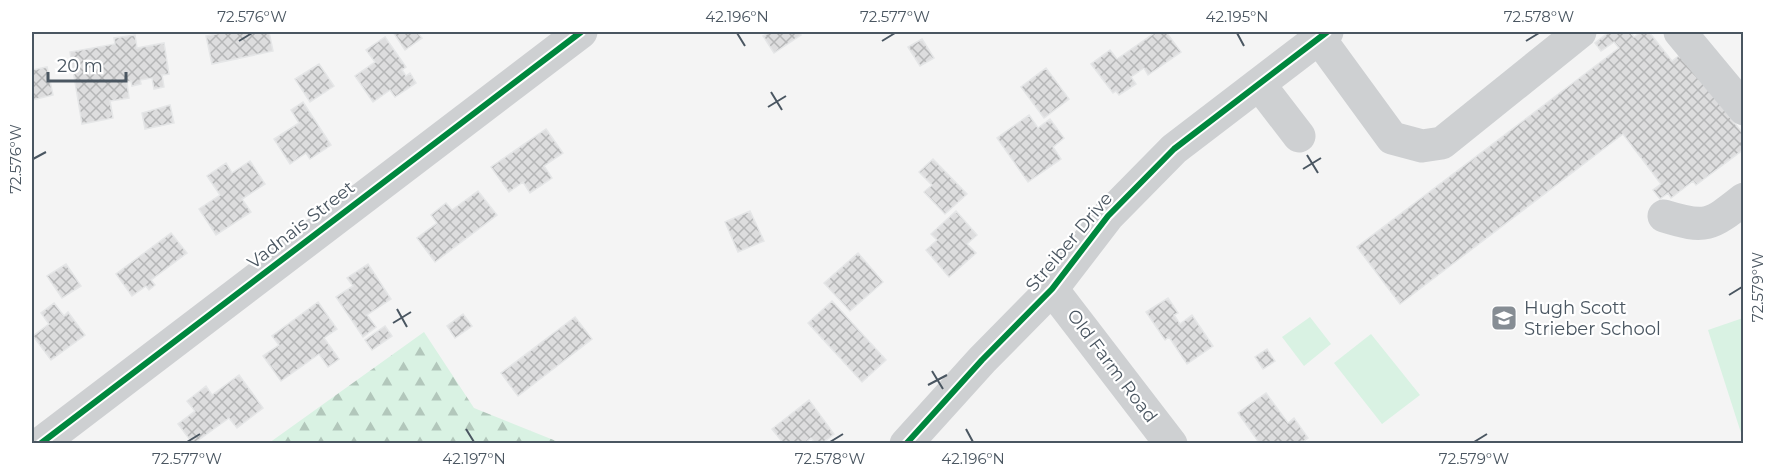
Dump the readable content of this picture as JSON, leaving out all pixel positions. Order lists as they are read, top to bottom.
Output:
{
  "streets": {
    "street": ["Vadnais Street", "Streiber Drive", "Old Farm Road"]
  },
  "crossings": [
    ["Streiber Drive", "Old Farm Road"]
  ],
  "places": {
    "school or university": ["Hugh Scott Strieber School"]
  },
  "scale_bar": "20 m",
  "coordinates": [
    "72.576°W",
    "42.196°N",
    "72.577°W",
    "42.195°N",
    "72.578°W",
    "72.579°W",
    "42.197°N"
  ]
}
